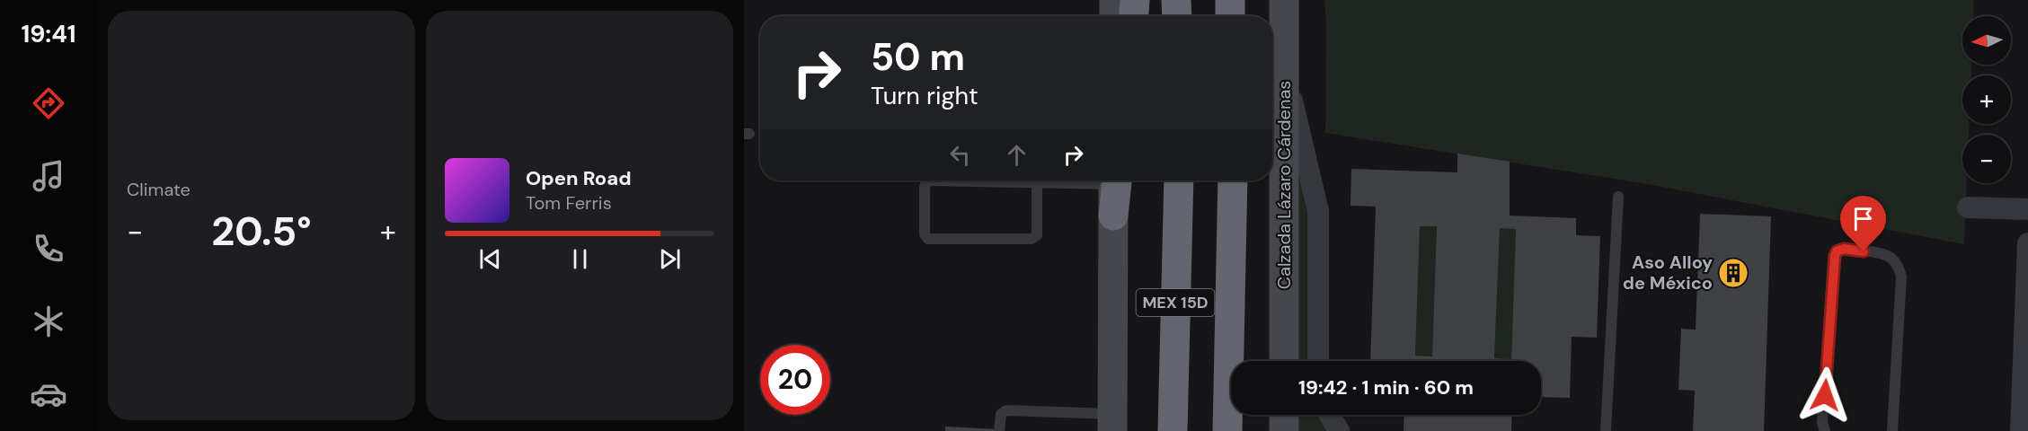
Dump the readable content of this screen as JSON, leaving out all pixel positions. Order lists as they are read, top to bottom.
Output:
{
  "streets": {
    "highway": ["MEX 15D"],
    "main road": ["Calzada Lázaro Cárdenas"]
  },
  "places": {
    "building": ["Aso Alloy de México"]
  },
  "north": "left",
  "page": {
    "tabs": "19:41",
    "tile": "Climate",
    "map_buttons": ["+", "−"],
    "turn": ["50 m", "Turn right"],
    "song": ["Open Road", "Tom Ferris"],
    "heat": ["−", "20.5°", "+"],
    "limit": "20",
    "trip": "19:42 · 1 min · 60 m"
  }
}
